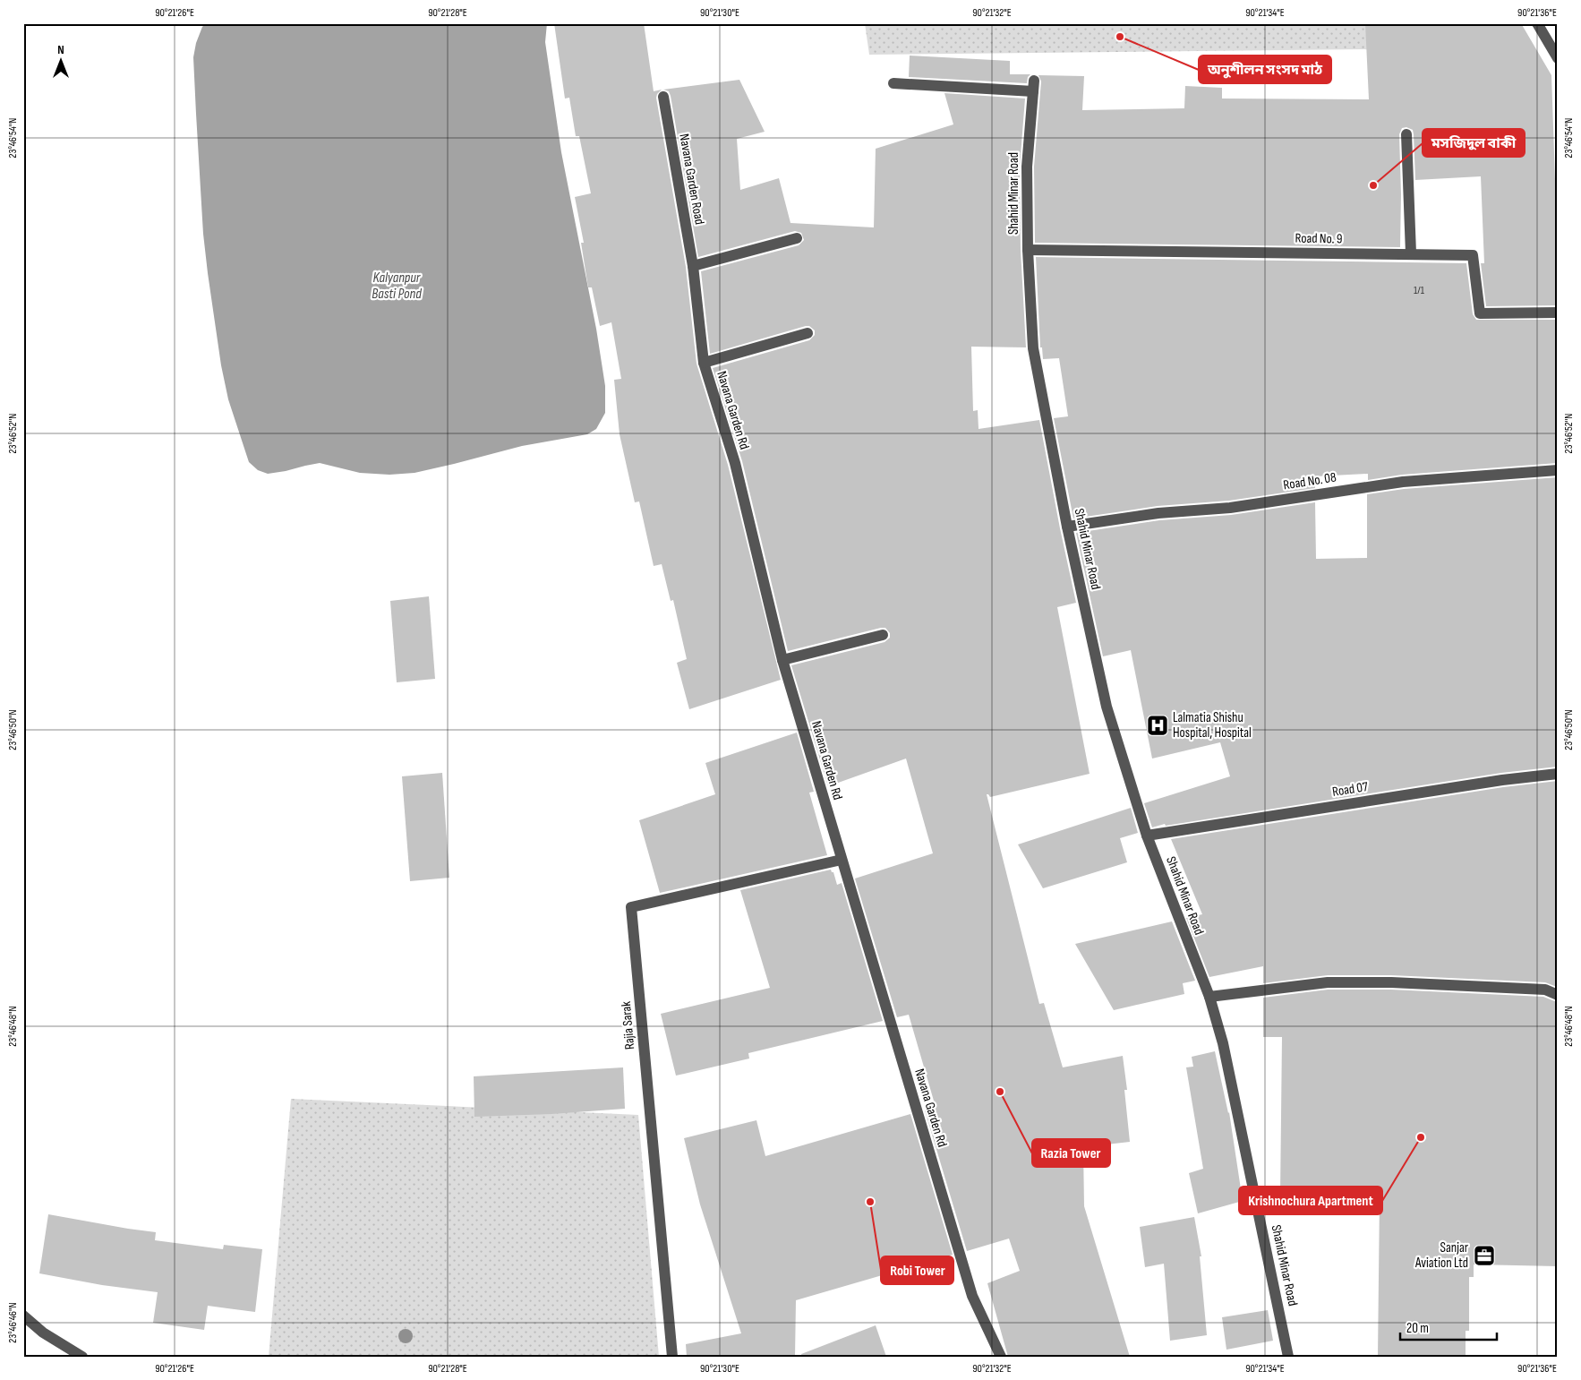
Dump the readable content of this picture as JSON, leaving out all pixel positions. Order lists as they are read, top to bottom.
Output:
{
  "streets": {
    "street": [
      "Navana Garden Road",
      "Shahid Minar Road",
      "Road No. 9",
      "Navana Garden Rd",
      "Road No. 08",
      "Road 07",
      "Rajia Sarak"
    ]
  },
  "crossings": [
    ["Navana Garden Road", "Navana Garden Rd"],
    ["Shahid Minar Road", "Road No. 9"],
    ["Shahid Minar Road", "Road No. 08"],
    ["Shahid Minar Road", "Road 07"],
    ["Navana Garden Rd", "Rajia Sarak"]
  ],
  "water": ["Kalyanpur Basti Pond"],
  "places": {
    "other": [
      "অনুশীলন সংসদ মাঠ",
      "মসজিদুল বাকী",
      "Razia Tower",
      "Krishnochura Apartment",
      "Robi Tower"
    ],
    "hospital": ["Lalmatia Shishu Hospital, Hospital"],
    "office": ["Sanjar Aviation Ltd"]
  },
  "house_numbers": ["1/1"],
  "scale_bar": "20 m",
  "north": "top",
  "coordinates": [
    "90°21'26\"E",
    "90°21'28\"E",
    "90°21'30\"E",
    "90°21'32\"E",
    "90°21'34\"E",
    "90°21'36\"E",
    "23°46'54\"N",
    "23°46'52\"N",
    "23°46'50\"N",
    "23°46'48\"N",
    "23°46'46\"N"
  ]
}
